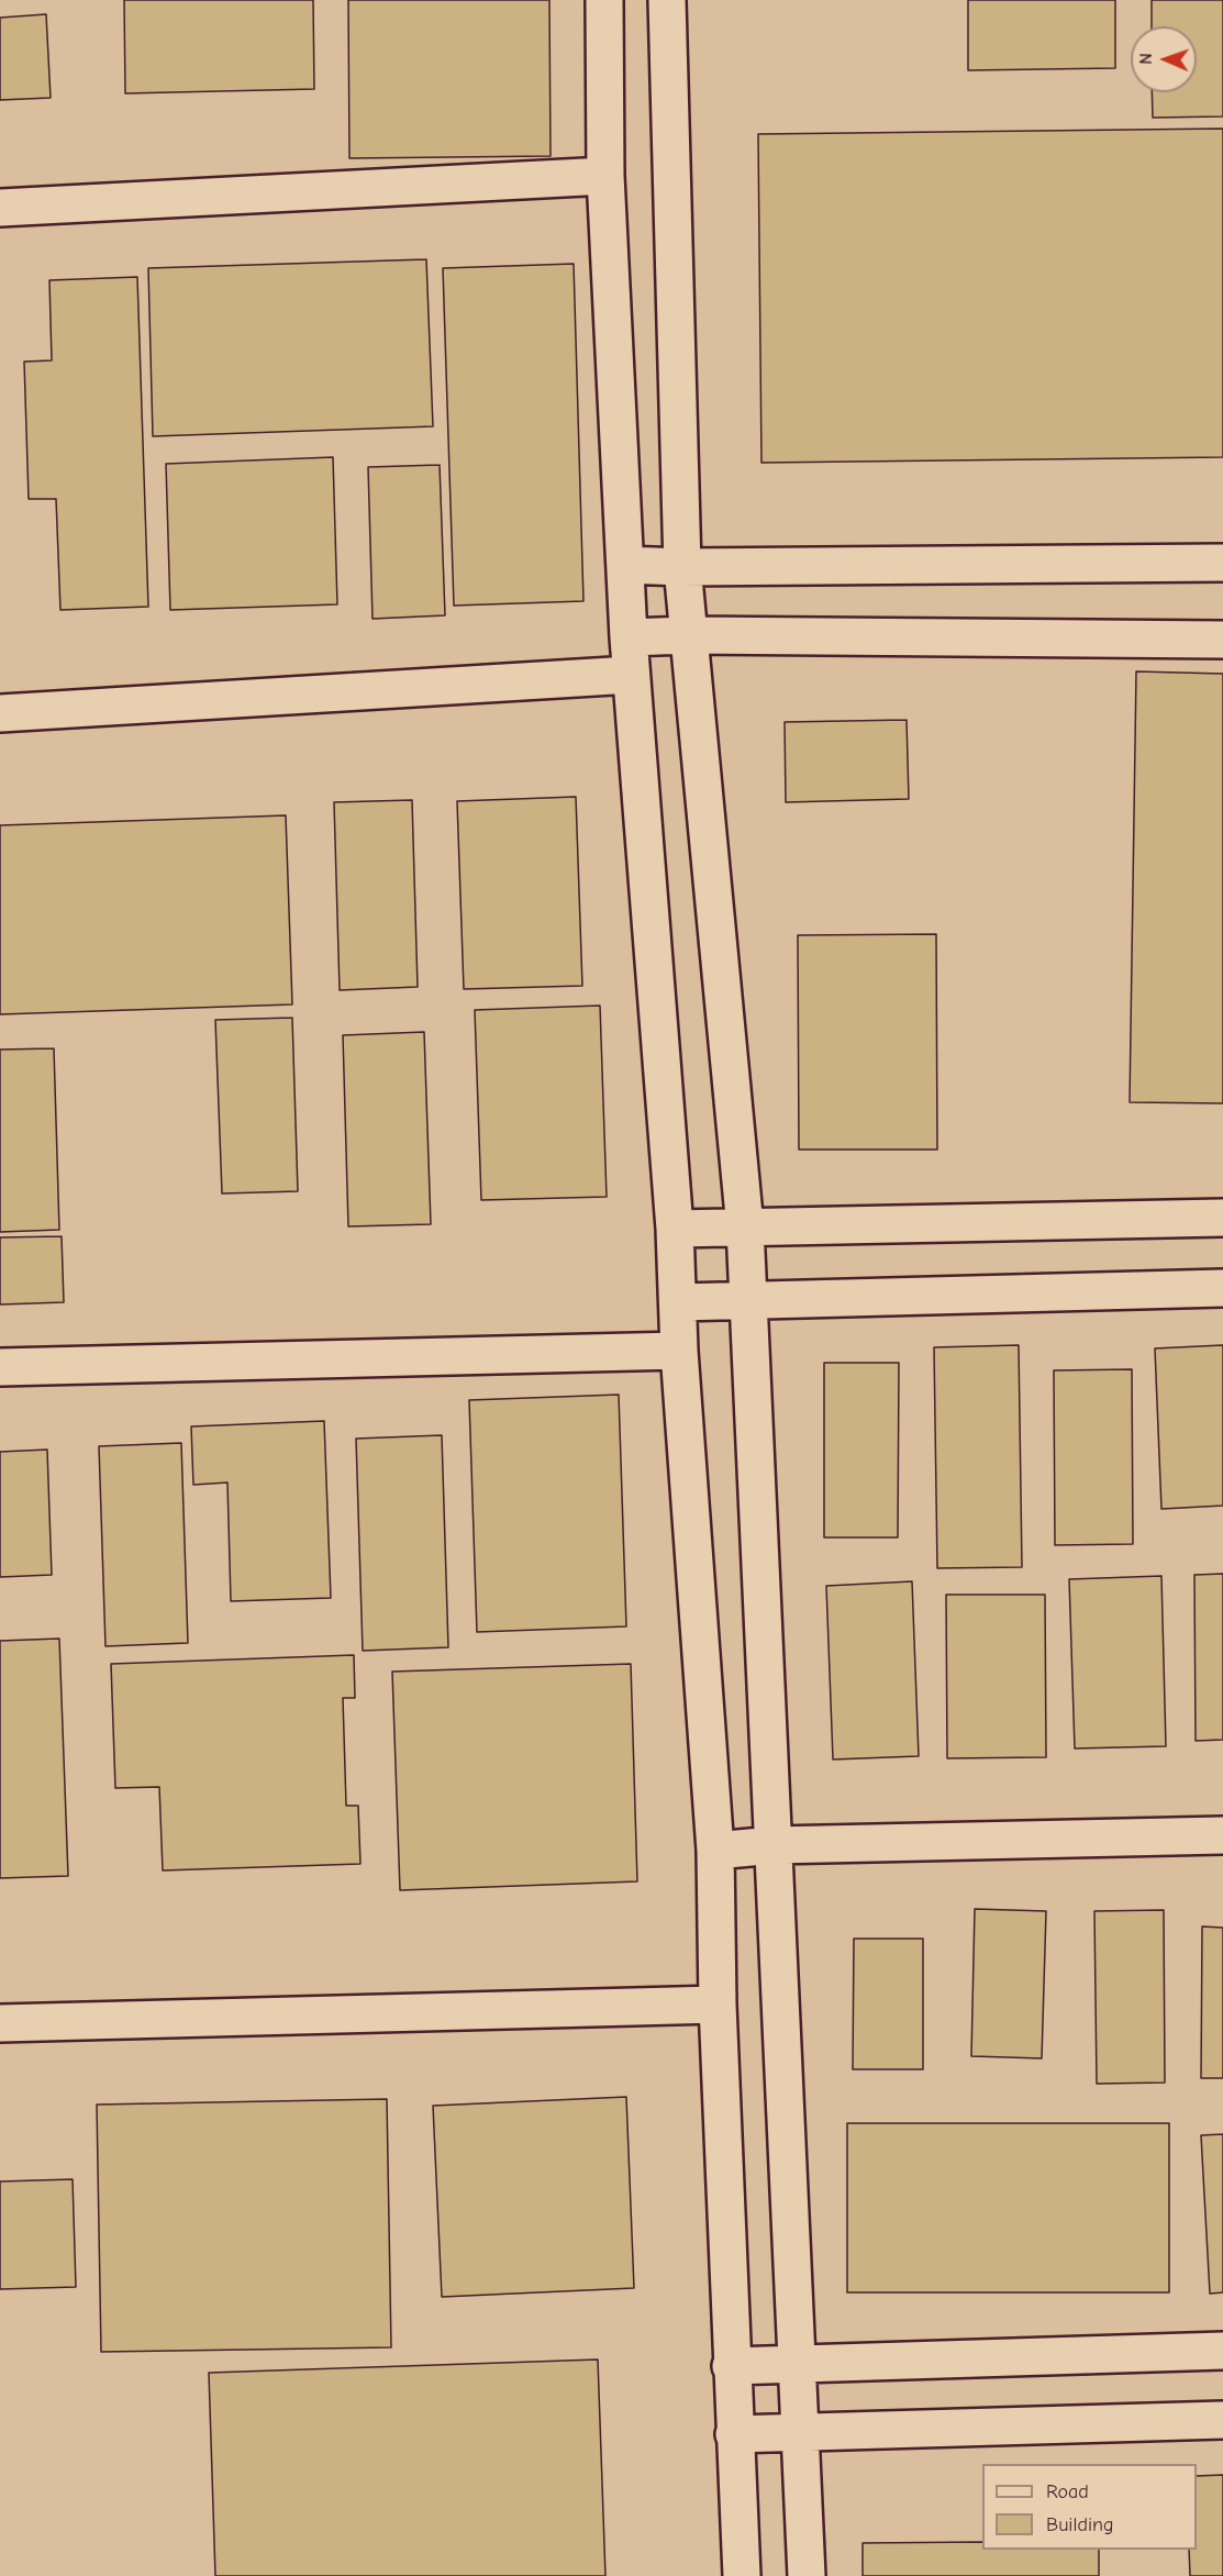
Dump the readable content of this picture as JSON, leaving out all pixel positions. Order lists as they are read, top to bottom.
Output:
{
  "legend": ["Road", "Building"],
  "north": "left"
}
